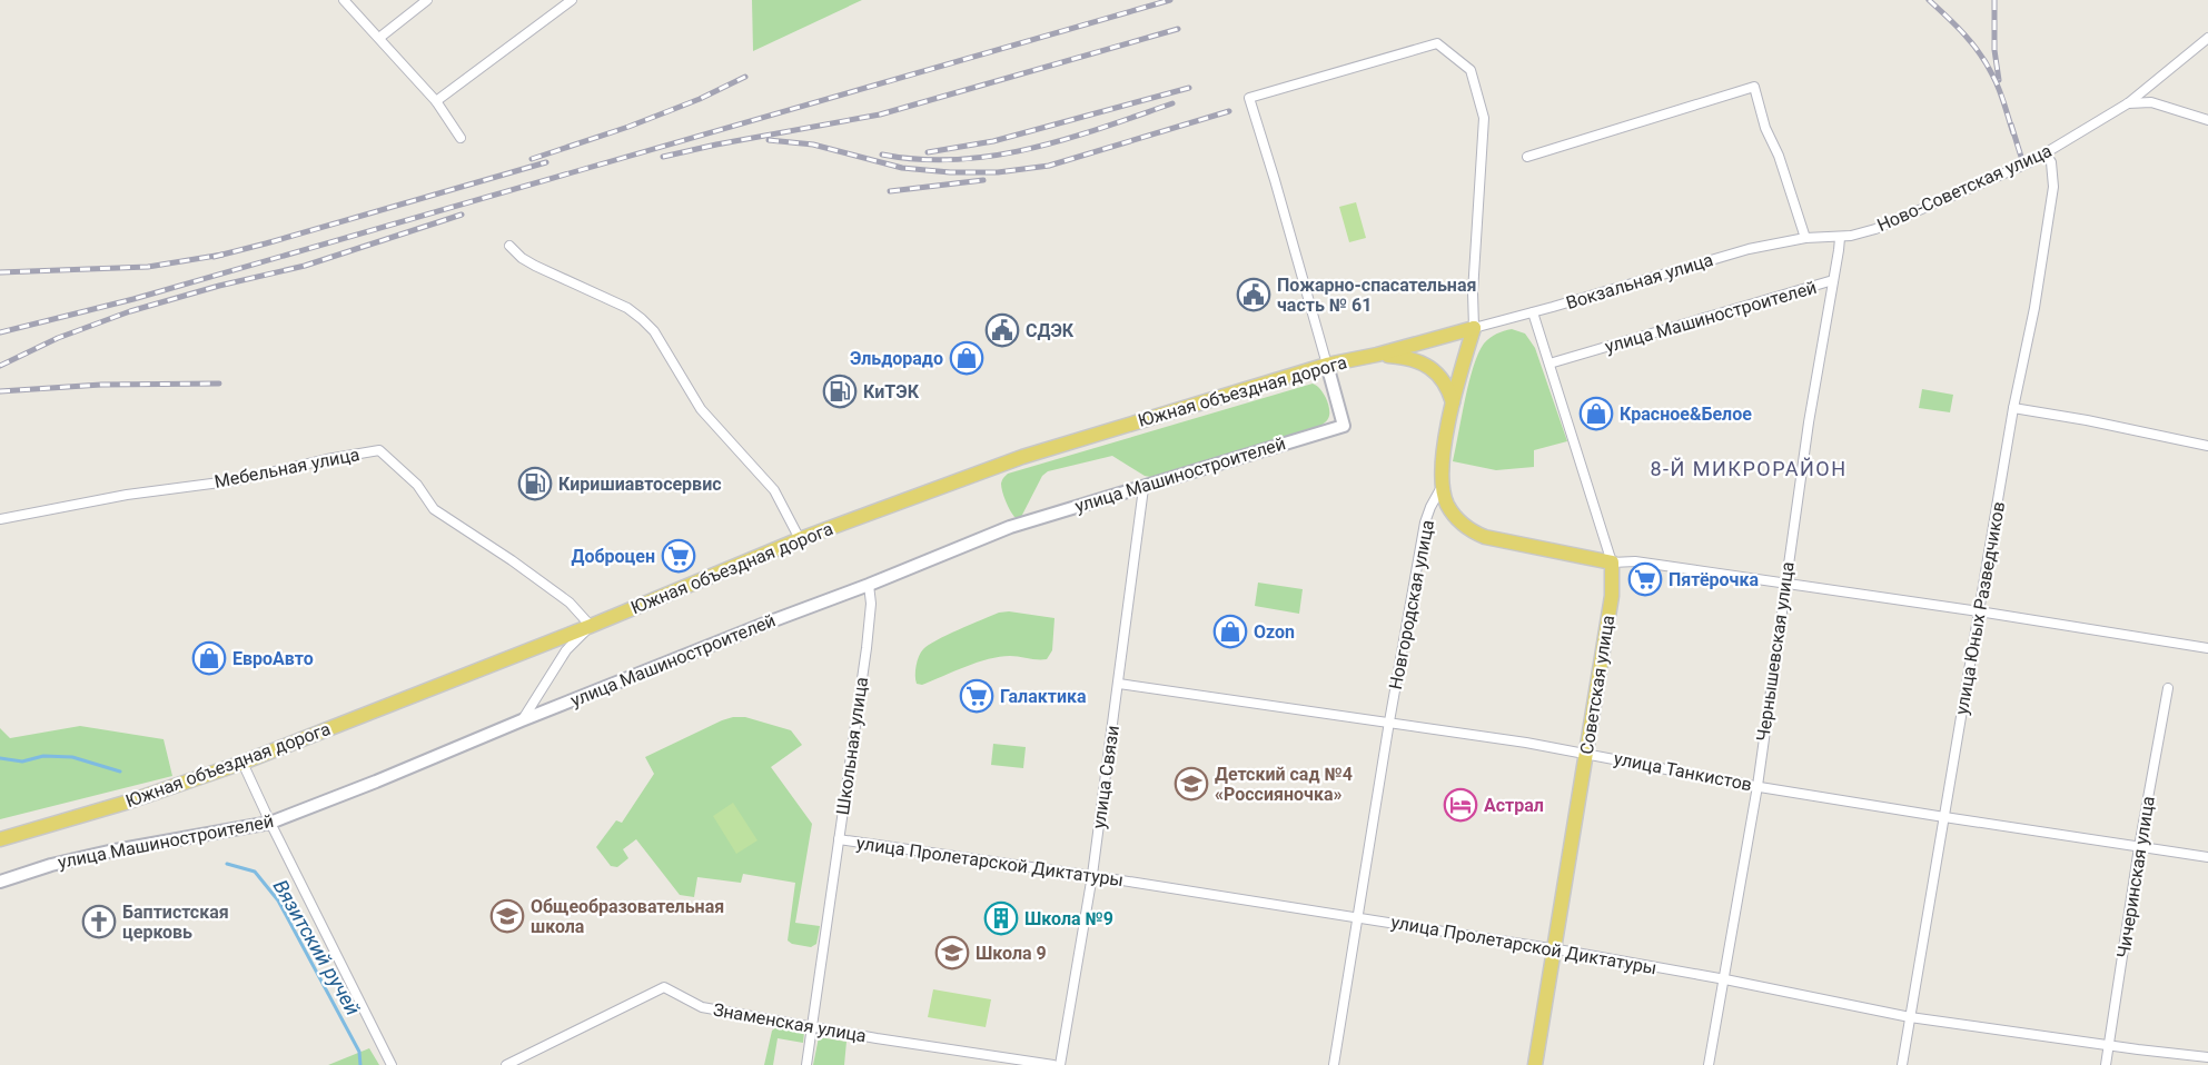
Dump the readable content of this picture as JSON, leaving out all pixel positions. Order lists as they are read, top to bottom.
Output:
{
  "streets": {
    "main road": ["Южная объездная дорога", "Новгородская улица", "Советская улица"],
    "street": [
      "Ново-Советская улица",
      "Вокзальная улица",
      "улица Машиностроителей",
      "Мебельная улица",
      "улица Юных Разведчиков",
      "Чернышевская улица",
      "Школьная улица",
      "улица Танкистов",
      "улица Связи",
      "улица Пролетарской Диктатуры",
      "Чичеринская улица",
      "Знаменская улица"
    ]
  },
  "crossings": [
    ["Ново-Советская улица", "Вокзальная улица"],
    ["Ново-Советская улица", "улица Юных Разведчиков"],
    ["Ново-Советская улица", "Чернышевская улица"],
    ["Вокзальная улица", "Южная объездная дорога"],
    ["Вокзальная улица", "Новгородская улица"],
    ["Вокзальная улица", "Советская улица"],
    ["улица Машиностроителей", "Южная объездная дорога"],
    ["улица Машиностроителей", "Новгородская улица"],
    ["улица Машиностроителей", "Чернышевская улица"],
    ["улица Машиностроителей", "Советская улица"],
    ["улица Машиностроителей", "Школьная улица"],
    ["улица Машиностроителей", "улица Связи"],
    ["Южная объездная дорога", "Мебельная улица"],
    ["Южная объездная дорога", "Новгородская улица"],
    ["Новгородская улица", "улица Танкистов"],
    ["Новгородская улица", "улица Пролетарской Диктатуры"],
    ["улица Юных Разведчиков", "улица Танкистов"],
    ["улица Юных Разведчиков", "улица Пролетарской Диктатуры"],
    ["Чернышевская улица", "улица Танкистов"],
    ["Чернышевская улица", "улица Пролетарской Диктатуры"],
    ["Советская улица", "улица Танкистов"],
    ["Советская улица", "улица Пролетарской Диктатуры"],
    ["Школьная улица", "улица Пролетарской Диктатуры"],
    ["Школьная улица", "Знаменская улица"],
    ["улица Танкистов", "улица Связи"],
    ["улица Танкистов", "Чичеринская улица"],
    ["улица Связи", "улица Пролетарской Диктатуры"],
    ["улица Пролетарской Диктатуры", "Чичеринская улица"]
  ],
  "districts": ["8-Й МИКРОРАЙОН"],
  "water": ["Вязитский ручей"],
  "places": {
    "public building": ["Пожарно-спасательная часть № 61", "СДЭК"],
    "shop": [
      "Эльдорадо",
      "Красное&Белое",
      "Ozon",
      "ЕвроАвто"
    ],
    "fuel station": ["КиТЭК", "Киришиавтосервис"],
    "supermarket": ["Доброцен", "Пятёрочка", "Галактика"],
    "school or university": ["Детский сад №4 «Россияночка»", "Общеобразовательная школа", "Школа 9"],
    "hotel": ["Астрал"],
    "building": ["Школа №9"],
    "church": ["Баптистская церковь"]
  }
}
